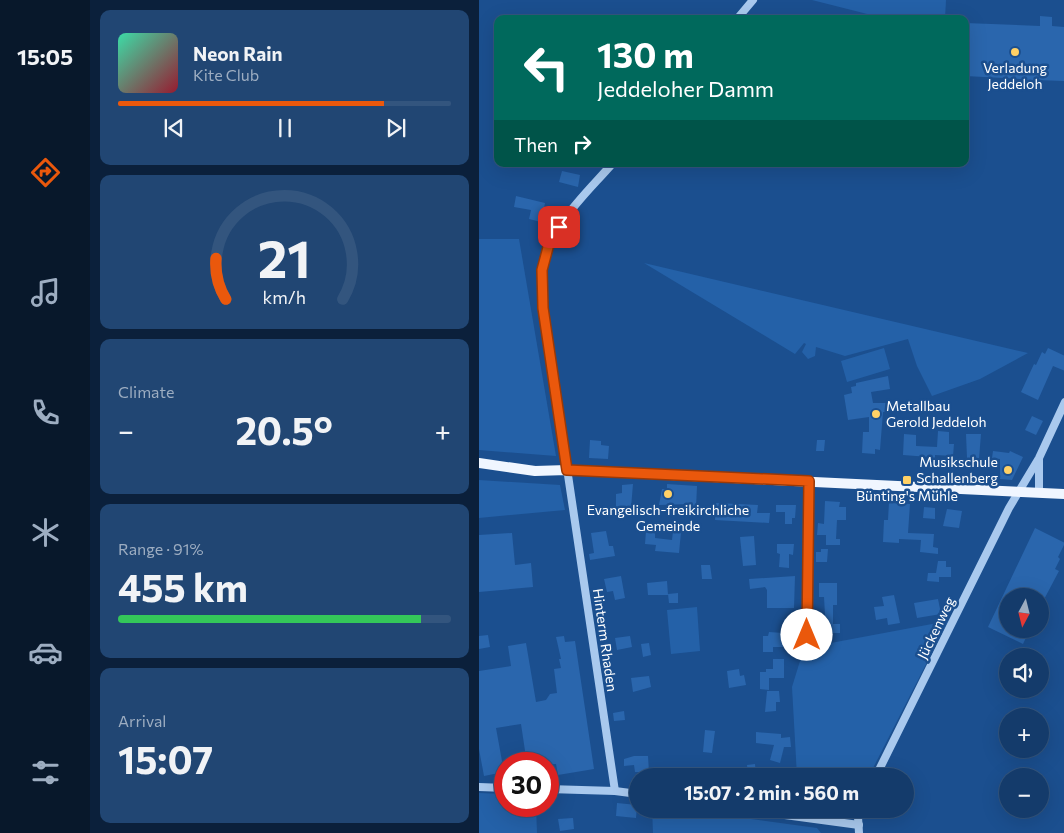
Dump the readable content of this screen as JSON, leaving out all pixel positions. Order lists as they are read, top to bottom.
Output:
{
  "streets": {
    "street": ["Jückenweg", "Hinterm Rhaden"]
  },
  "places": {
    "other": [
      "Verladung Jeddeloh",
      "Metallbau Gerold Jeddeloh",
      "Musikschule Schallenberg",
      "Evangelisch-freikirchliche Gemeinde"
    ],
    "transit": ["Bünting's Mühle"]
  },
  "north": "bottom",
  "page": {
    "tabs": "15:05",
    "turn": ["130 m", "Jeddeloher Damm"],
    "song": ["Neon Rain", "Kite Club"],
    "then": "Then",
    "tile": [
      "Climate",
      ["Range · 91%", "455 km"],
      ["Arrival", "15:07"]
    ],
    "heat": ["−", "20.5°", "+"],
    "map_buttons": ["+", "−"],
    "limit": "30",
    "trip": "15:07 · 2 min · 560 m",
    "gauge": ["21", "km/h"]
  }
}
